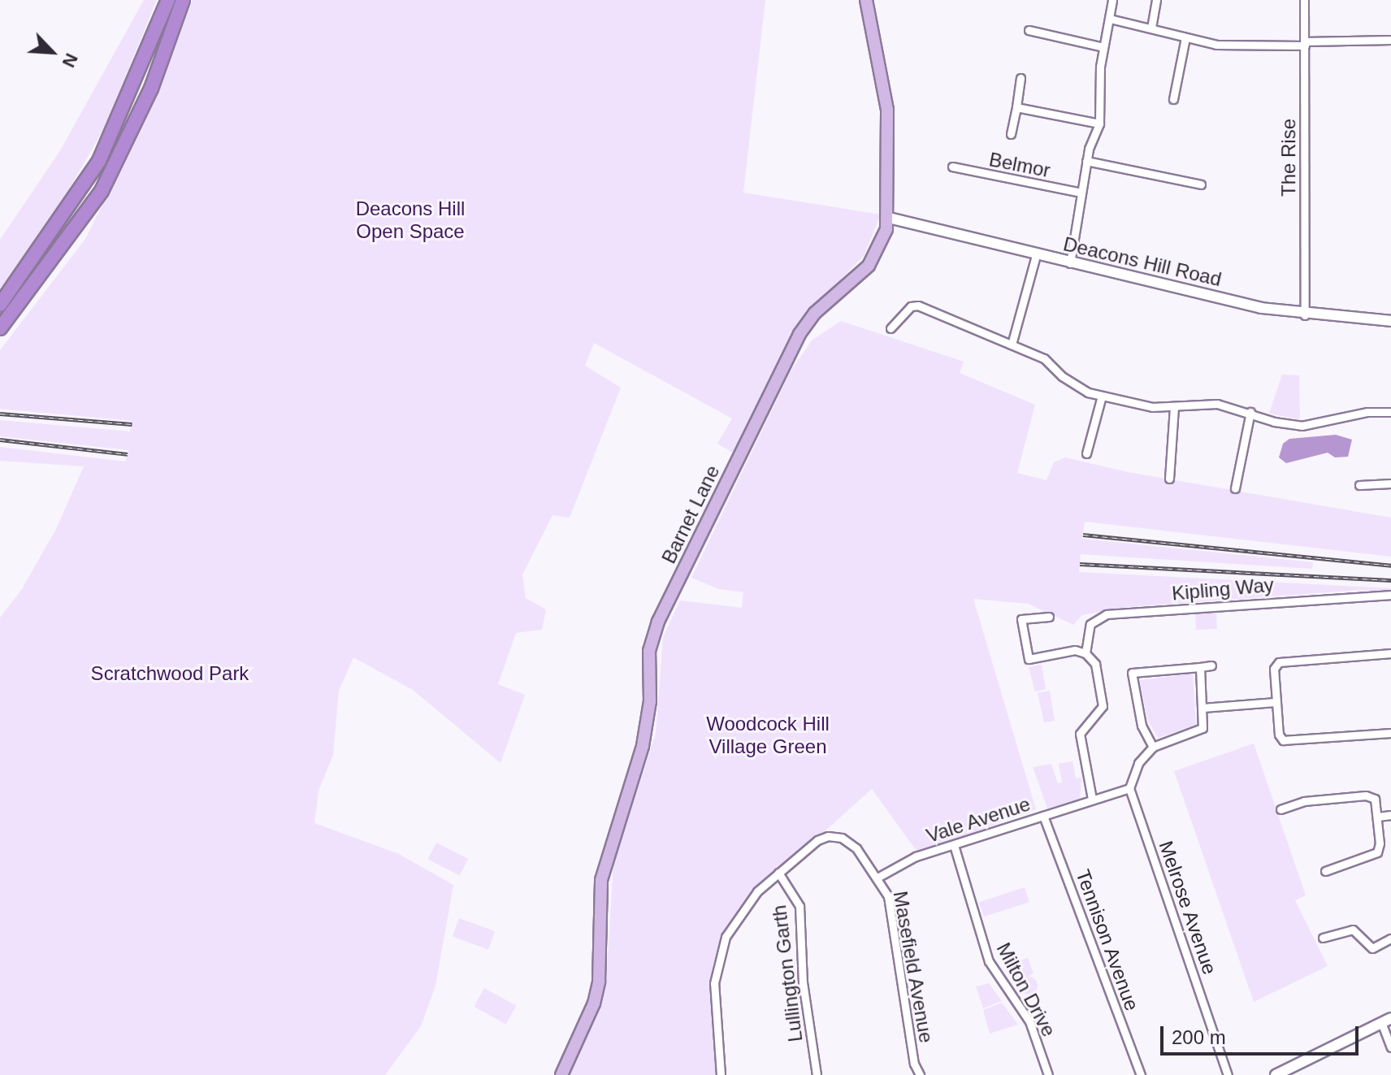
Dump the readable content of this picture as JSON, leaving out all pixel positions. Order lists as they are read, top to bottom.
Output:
{
  "streets": {
    "main road": ["Barnet Lane"],
    "street": [
      "The Rise",
      "Belmor",
      "Deacons Hill Road",
      "Kipling Way",
      "Vale Avenue",
      "Melrose Avenue",
      "Tennison Avenue",
      "Masefield Avenue",
      "Lullington Garth",
      "Milton Drive"
    ]
  },
  "crossings": [
    ["The Rise", "Deacons Hill Road"],
    ["Deacons Hill Road", "Barnet Lane"],
    ["Vale Avenue", "Tennison Avenue"],
    ["Vale Avenue", "Masefield Avenue"],
    ["Vale Avenue", "Milton Drive"],
    ["Masefield Avenue", "Lullington Garth"]
  ],
  "parks": ["Deacons Hill Open Space", "Scratchwood Park", "Woodcock Hill Village Green"],
  "scale_bar": "200 m",
  "north": "bottom right"
}
